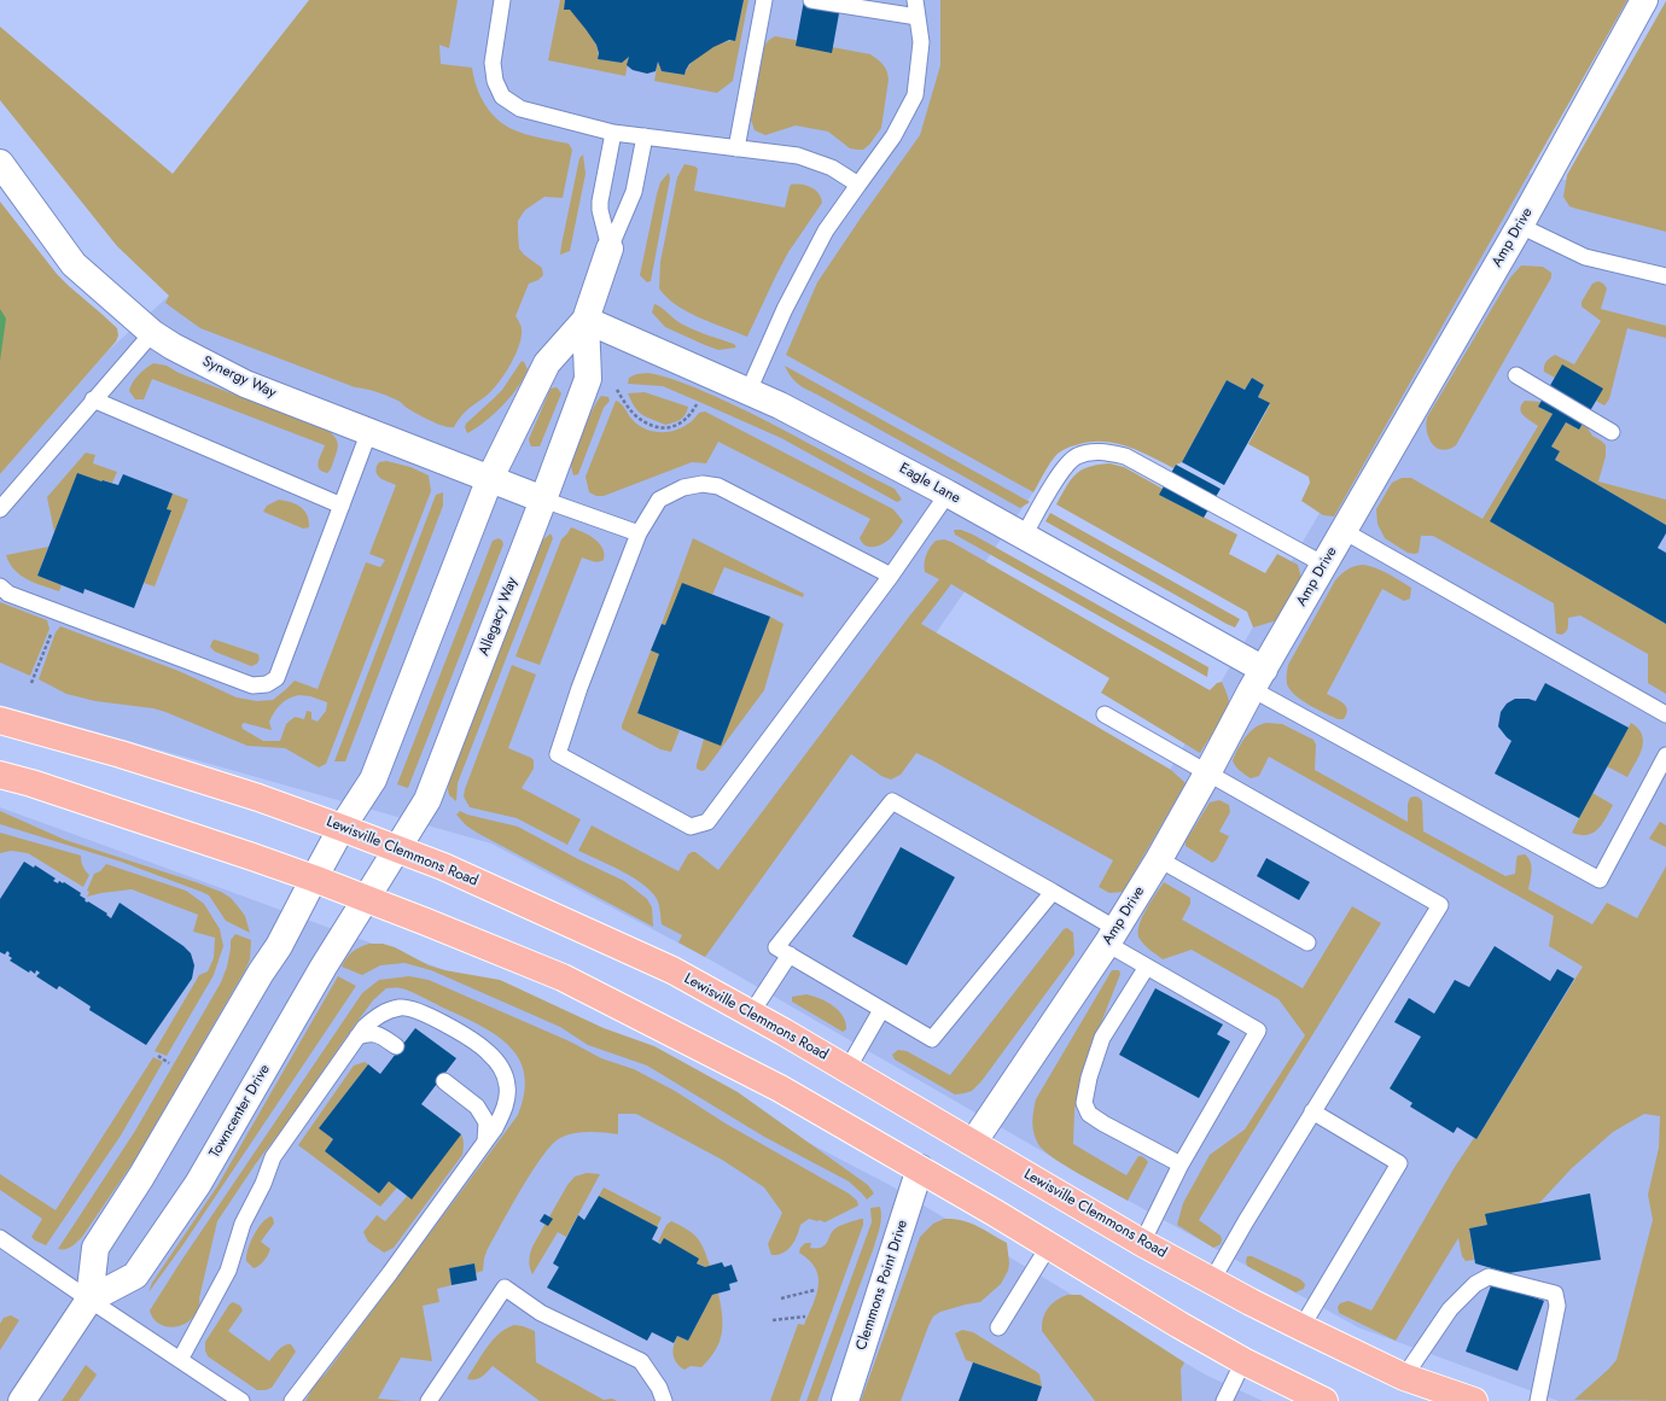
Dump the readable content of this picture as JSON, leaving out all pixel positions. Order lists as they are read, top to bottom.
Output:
{
  "streets": {
    "main road": ["Lewisville Clemmons Road"],
    "street": [
      "Amp Drive",
      "Synergy Way",
      "Eagle Lane",
      "Allegacy Way",
      "Towncenter Drive",
      "Clemmons Point Drive"
    ]
  },
  "crossings": [
    ["Amp Drive", "Eagle Lane"],
    ["Amp Drive", "Lewisville Clemmons Road"],
    ["Synergy Way", "Allegacy Way"],
    ["Eagle Lane", "Allegacy Way"],
    ["Allegacy Way", "Lewisville Clemmons Road"],
    ["Allegacy Way", "Towncenter Drive"]
  ]
}
